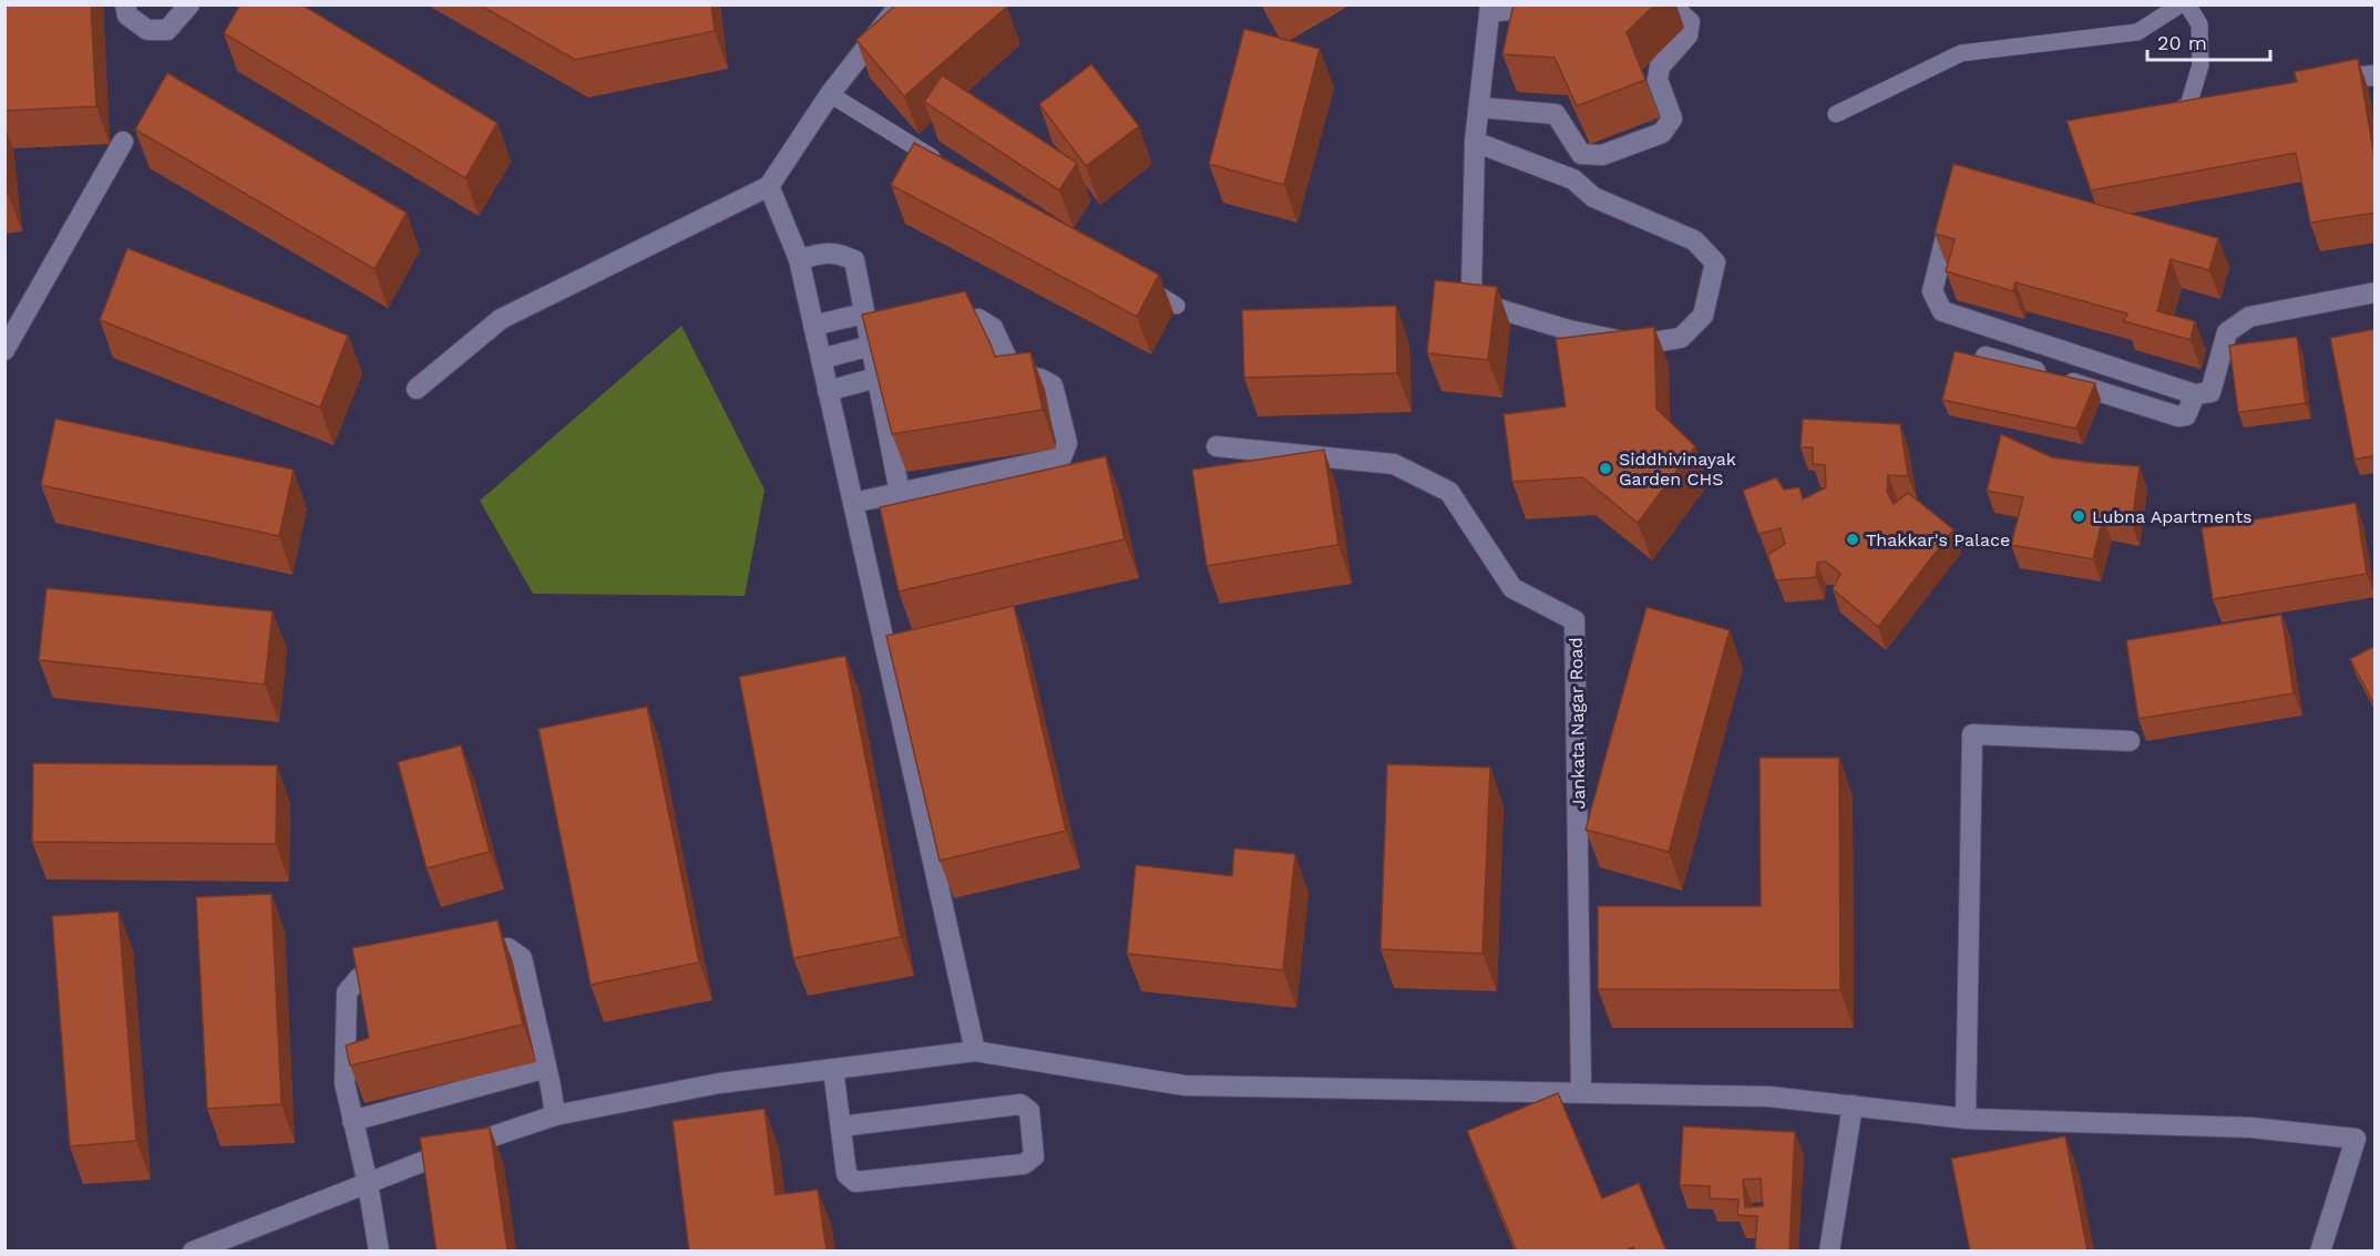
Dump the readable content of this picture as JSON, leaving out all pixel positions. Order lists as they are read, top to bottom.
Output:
{
  "streets": {
    "street": ["Jankata Nagar Road"]
  },
  "places": ["Siddhivinayak Garden CHS", "Lubna Apartments", "Thakkar's Palace"],
  "scale_bar": "20 m"
}
